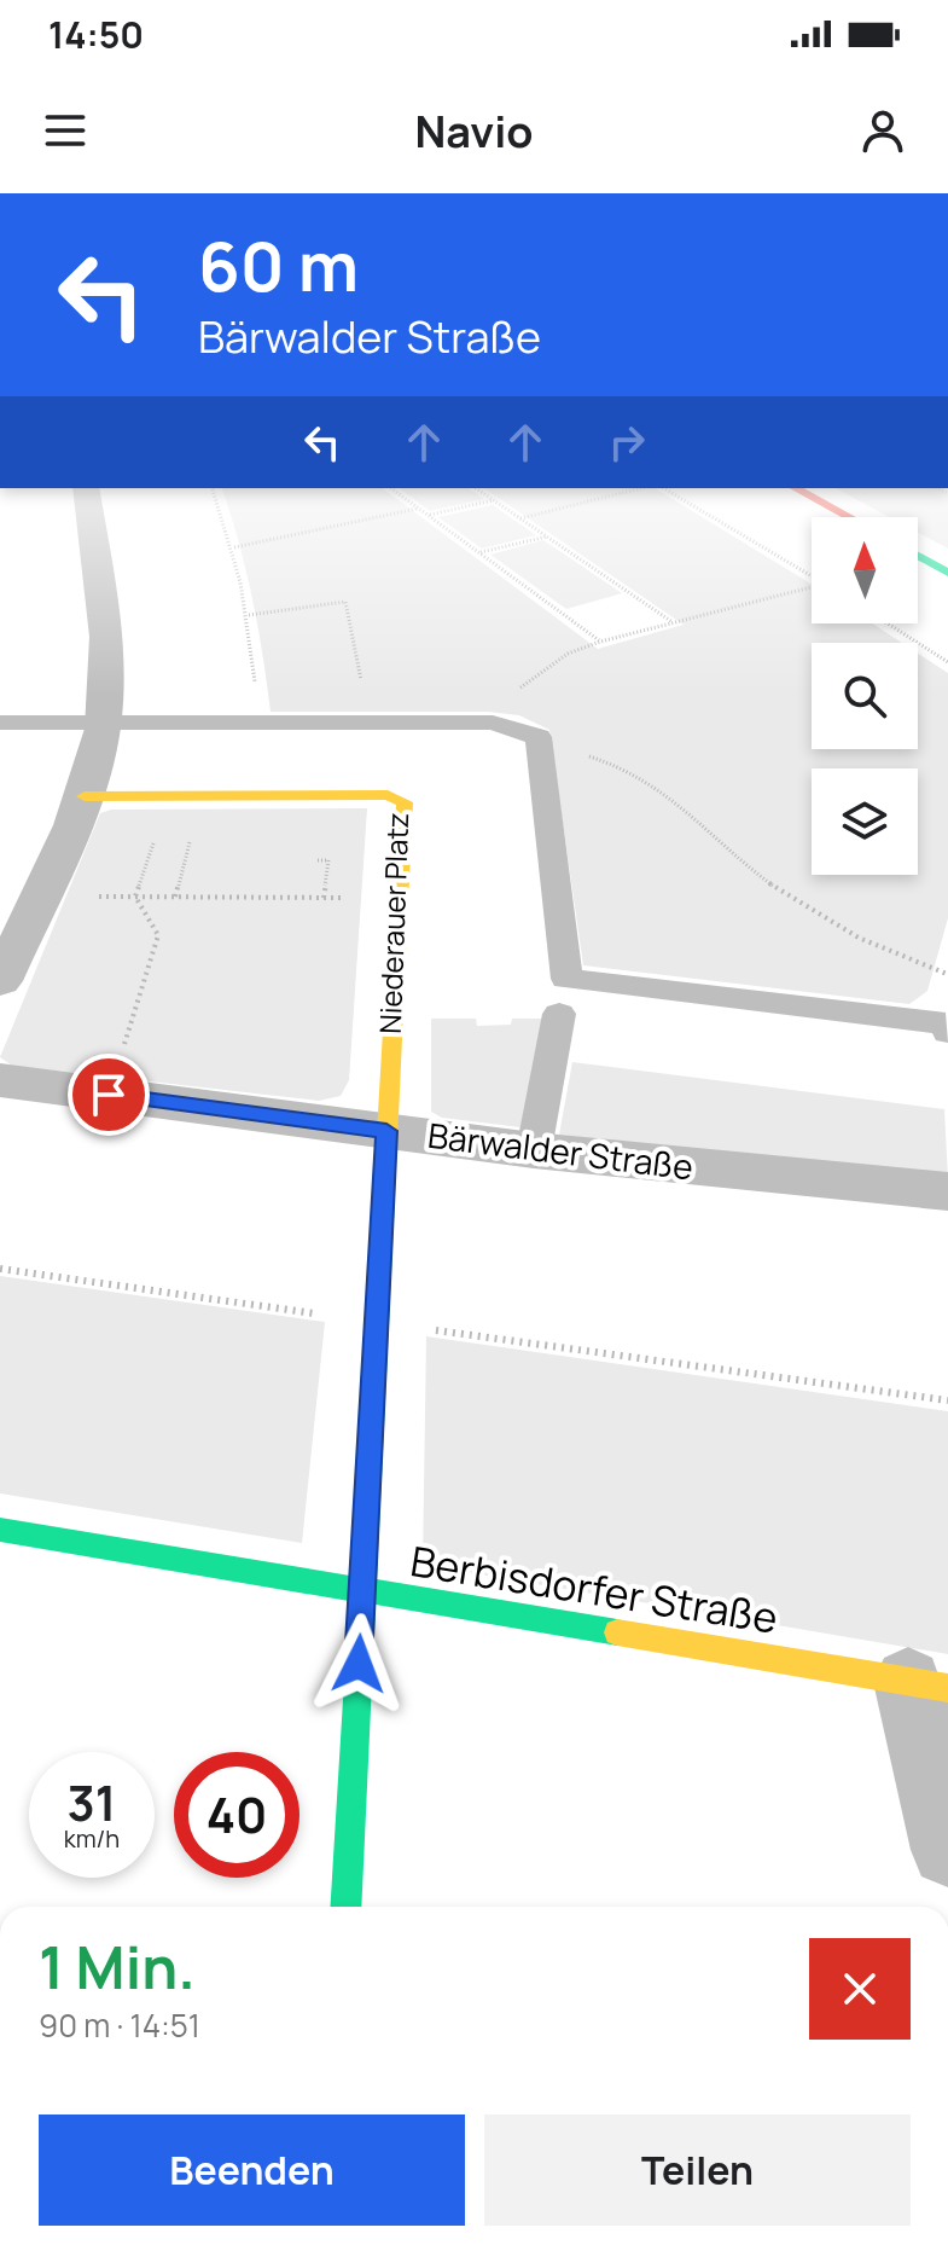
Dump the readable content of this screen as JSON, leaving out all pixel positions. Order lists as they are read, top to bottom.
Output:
{
  "streets": {
    "street": ["Niederauer Platz", "Bärwalder Straße", "Berbisdorfer Straße"]
  },
  "crossings": [
    ["Niederauer Platz", "Bärwalder Straße"],
    ["Niederauer Platz", "Berbisdorfer Straße"]
  ],
  "north": "top",
  "page": {
    "status": "14:50",
    "header": "Navio",
    "turn": ["60 m", "Bärwalder Straße"],
    "speed": "31 km/h",
    "limit": "40",
    "heading": ["1 Min.", "90 m · 14:51"],
    "buttons": ["Beenden", "Teilen"]
  }
}
